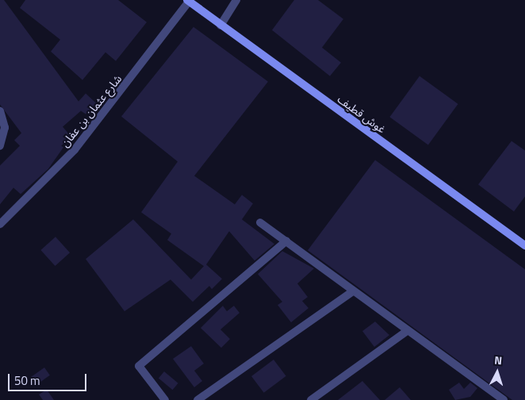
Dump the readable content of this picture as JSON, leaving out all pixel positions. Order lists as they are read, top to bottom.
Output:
{
  "streets": {
    "main road": ["غوش قطيف"],
    "street": ["شارع عثمان بن عفان"]
  },
  "crossings": [
    ["شارع عثمان بن عفان", "غوش قطيف"]
  ],
  "scale_bar": "50 m",
  "north": "top"
}
